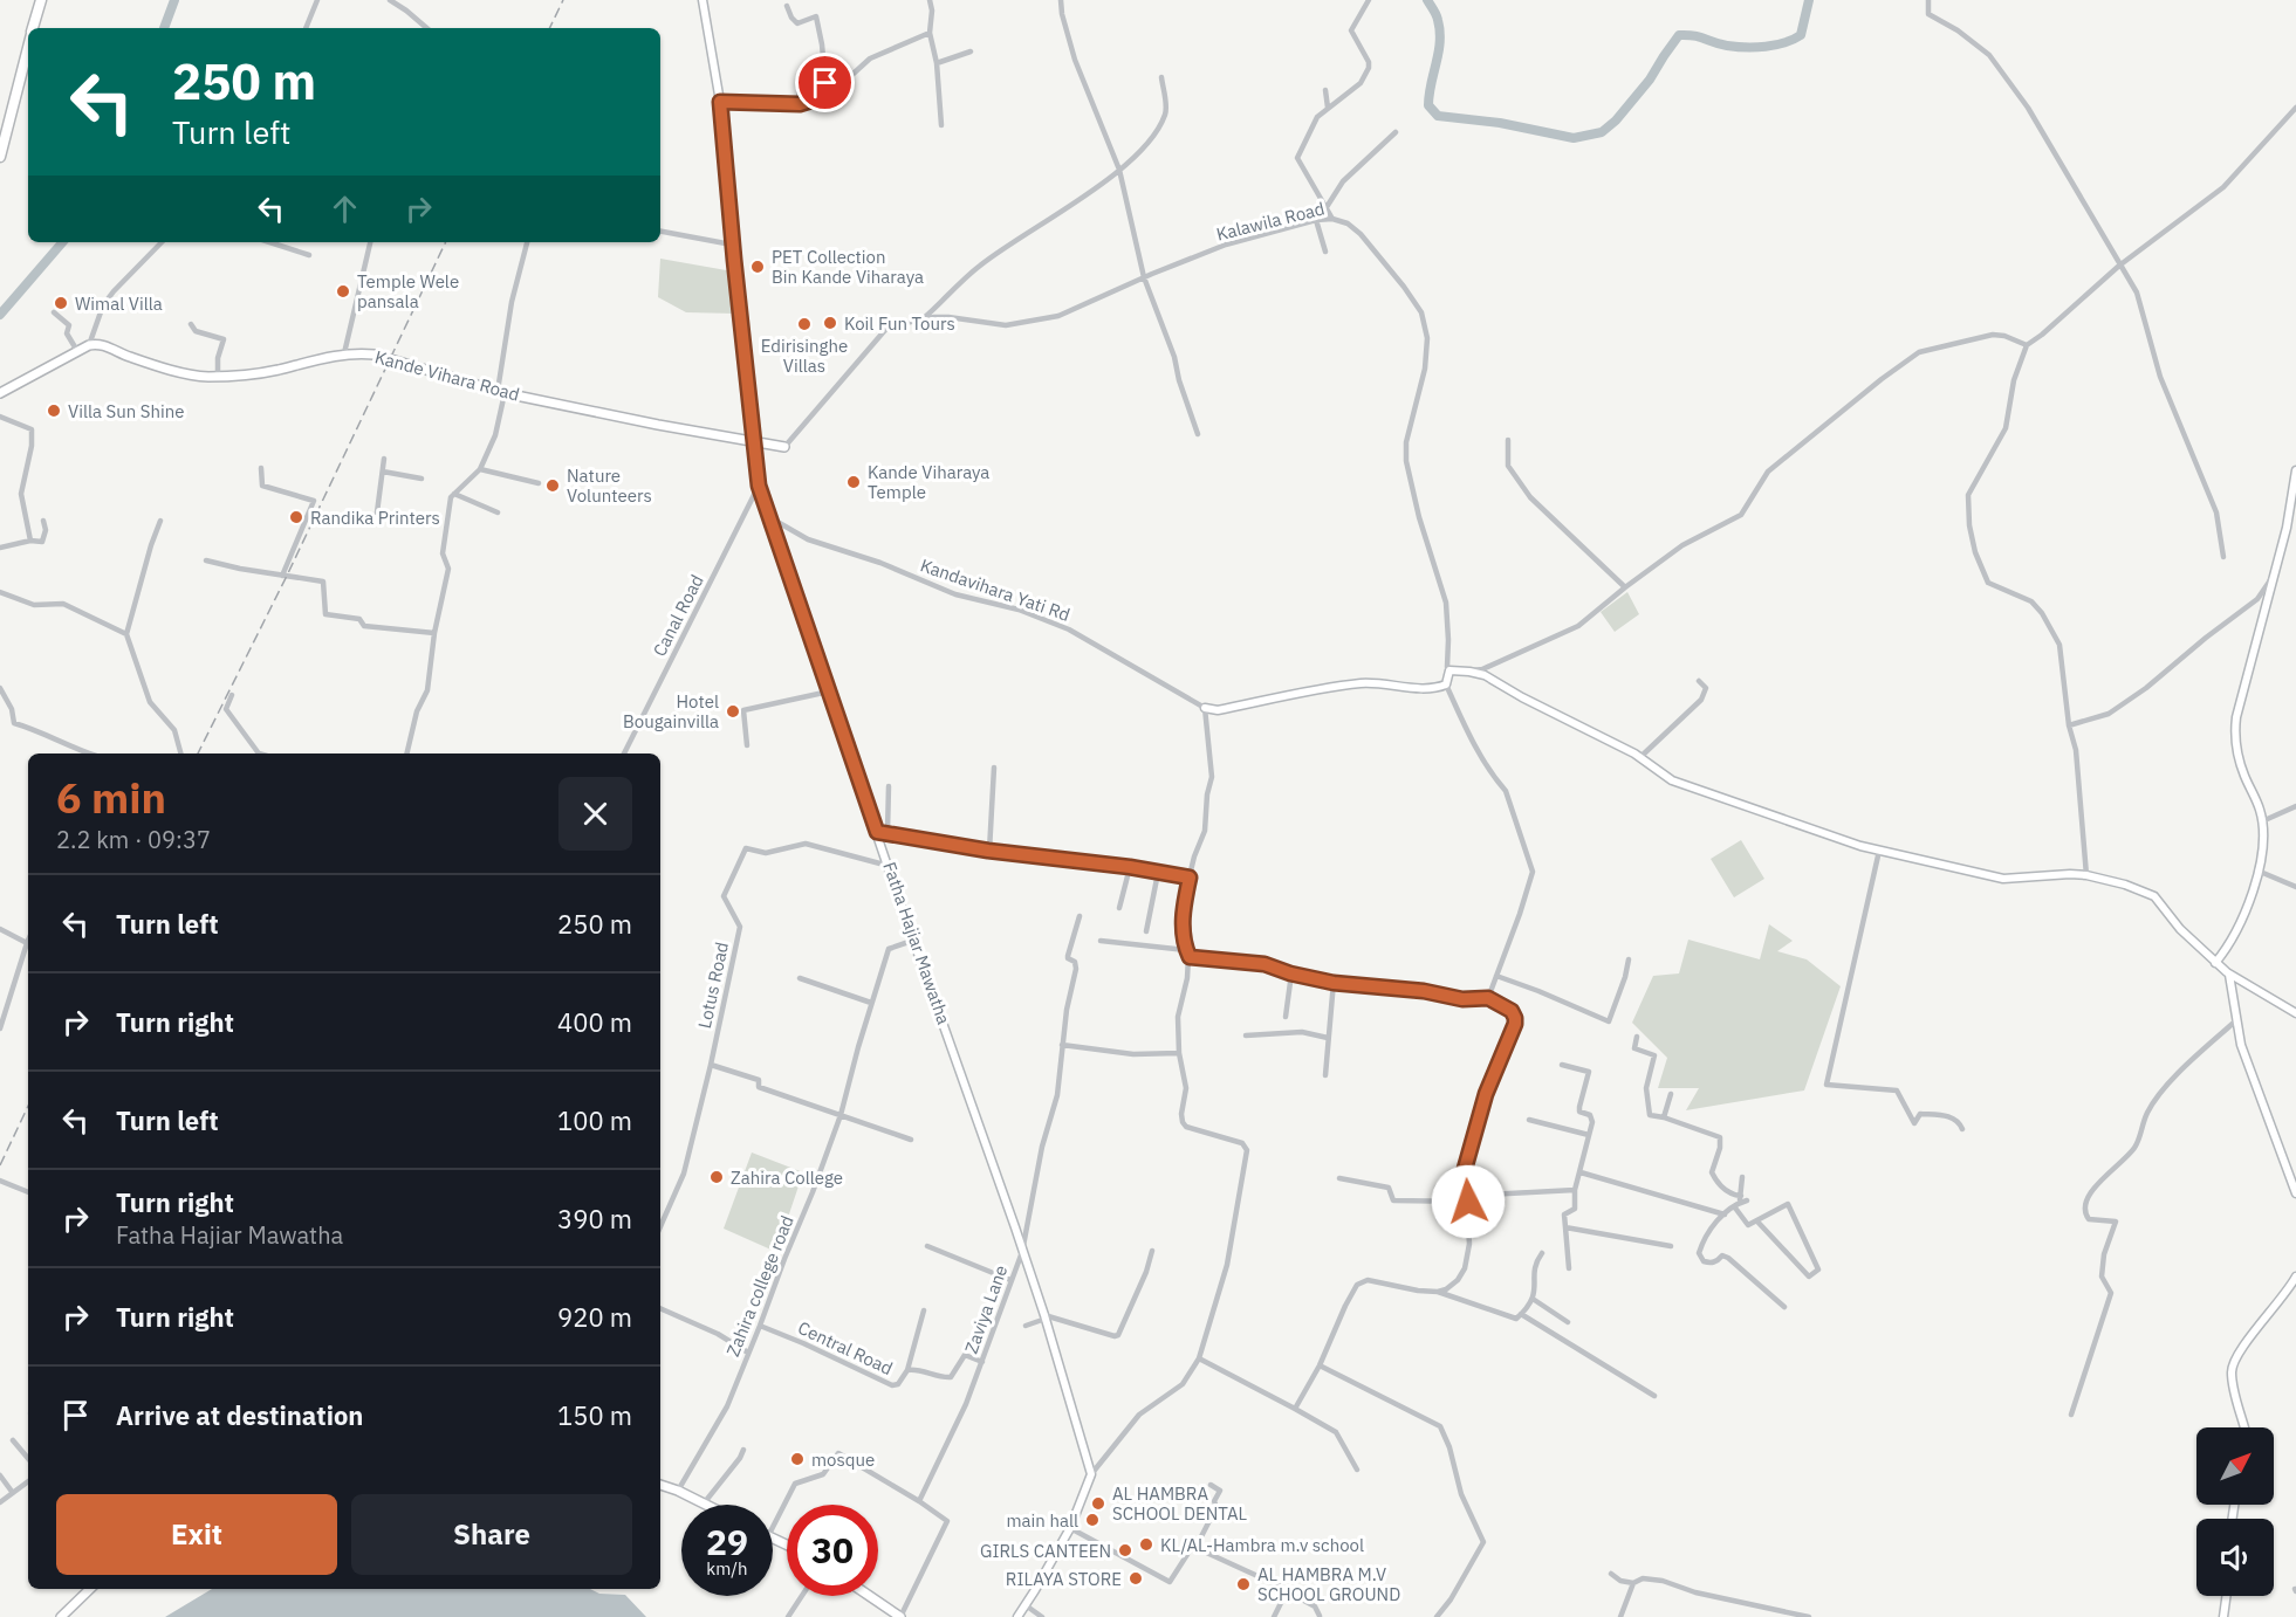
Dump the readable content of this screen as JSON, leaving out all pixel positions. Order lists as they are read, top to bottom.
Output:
{
  "streets": {
    "main road": ["Kande Vihara Road"],
    "street": [
      "Kalawila Road",
      "Kandavihara Yati Rd",
      "Canal Road",
      "Fatha Hajiar Mawatha",
      "Lotus Road",
      "Zahira college road",
      "Zaviya Lane",
      "Central Road"
    ]
  },
  "crossings": [
    ["Kalawila Road", "Kande Vihara Road"],
    ["Kande Vihara Road", "Fatha Hajiar Mawatha"],
    ["Kandavihara Yati Rd", "Fatha Hajiar Mawatha"],
    ["Canal Road", "Fatha Hajiar Mawatha"],
    ["Fatha Hajiar Mawatha", "Lotus Road"],
    ["Fatha Hajiar Mawatha", "Zahira college road"],
    ["Fatha Hajiar Mawatha", "Zaviya Lane"],
    ["Zahira college road", "Central Road"],
    ["Zaviya Lane", "Central Road"]
  ],
  "places": [
    "PET Collection Bin Kande Viharaya",
    "Temple Wele pansala",
    "Wimal Villa",
    "Koil Fun Tours",
    "Edirisinghe Villas",
    "Villa Sun Shine",
    "Kande Viharaya Temple",
    "Nature Volunteers",
    "Randika Printers",
    "Hotel Bougainvilla",
    "Zahira College",
    "mosque",
    "AL HAMBRA SCHOOL DENTAL",
    "main hall",
    "KL/AL-Hambra m.v school",
    "GIRLS CANTEEN",
    "RILAYA STORE",
    "AL HAMBRA M.V SCHOOL GROUND"
  ],
  "north": "top right",
  "page": {
    "turn": ["250 m", "Turn left"],
    "heading": ["6 min", "2.2 km · 09:37"],
    "list": [
      {
        "name": "Turn left",
        "value": "250 m"
      },
      {
        "name": "Turn right",
        "value": "400 m"
      },
      {
        "name": "Turn left",
        "value": "100 m"
      },
      {
        "name": "Turn right",
        "note": "Fatha Hajiar Mawatha",
        "value": "390 m"
      },
      {
        "name": "Turn right",
        "value": "920 m"
      },
      {
        "name": "Arrive at destination",
        "value": "150 m"
      }
    ],
    "buttons": ["Exit", "Share"],
    "speed": "29 km/h",
    "limit": "30"
  }
}
